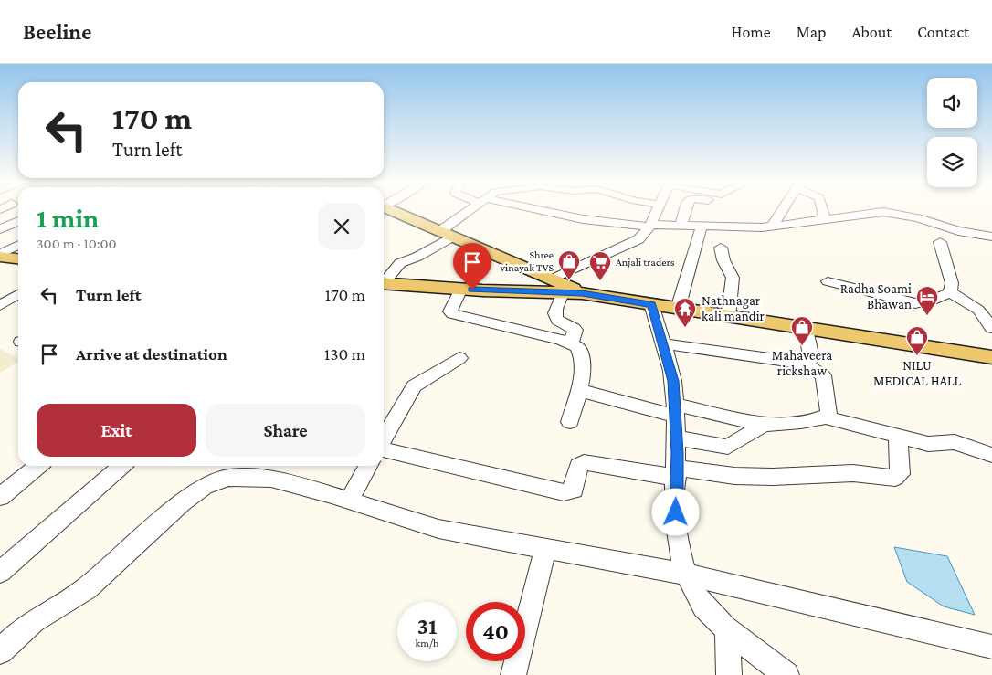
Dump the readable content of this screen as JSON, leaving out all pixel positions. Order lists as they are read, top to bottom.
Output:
{
  "places": {
    "shop": ["Shree vinayak TVS", "Mahaveera rickshaw", "NILU MEDICAL HALL"],
    "supermarket": ["Anjali traders"],
    "hotel": ["Radha Soami Bhawan"],
    "temple": ["Nathnagar kali mandir"]
  },
  "page": {
    "header": "Beeline",
    "nav": [
      "Home",
      "Map",
      "About",
      "Contact"
    ],
    "turn": ["170 m", "Turn left"],
    "heading": ["1 min", "300 m · 10:00"],
    "list": [
      {
        "name": "Turn left",
        "value": "170 m"
      },
      {
        "name": "Arrive at destination",
        "value": "130 m"
      }
    ],
    "buttons": ["Exit", "Share"],
    "speed": "31 km/h",
    "limit": "40"
  }
}
